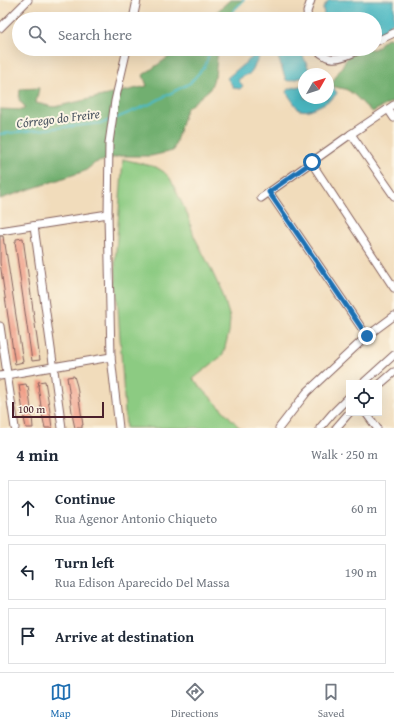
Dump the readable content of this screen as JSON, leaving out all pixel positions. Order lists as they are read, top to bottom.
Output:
{
  "water": ["Córrego do Freire"],
  "scale_bar": "100 m",
  "north": "top right",
  "page": {
    "search": "Search here",
    "scale": "100 m",
    "heading": ["4 min", "Walk · 250 m"],
    "list": [
      ["Continue", "Rua Agenor Antonio Chiqueto", "60 m"],
      ["Turn left", "Rua Edison Aparecido Del Massa", "190 m"],
      "Arrive at destination"
    ],
    "nav": ["Map", "Directions", "Saved"]
  }
}
